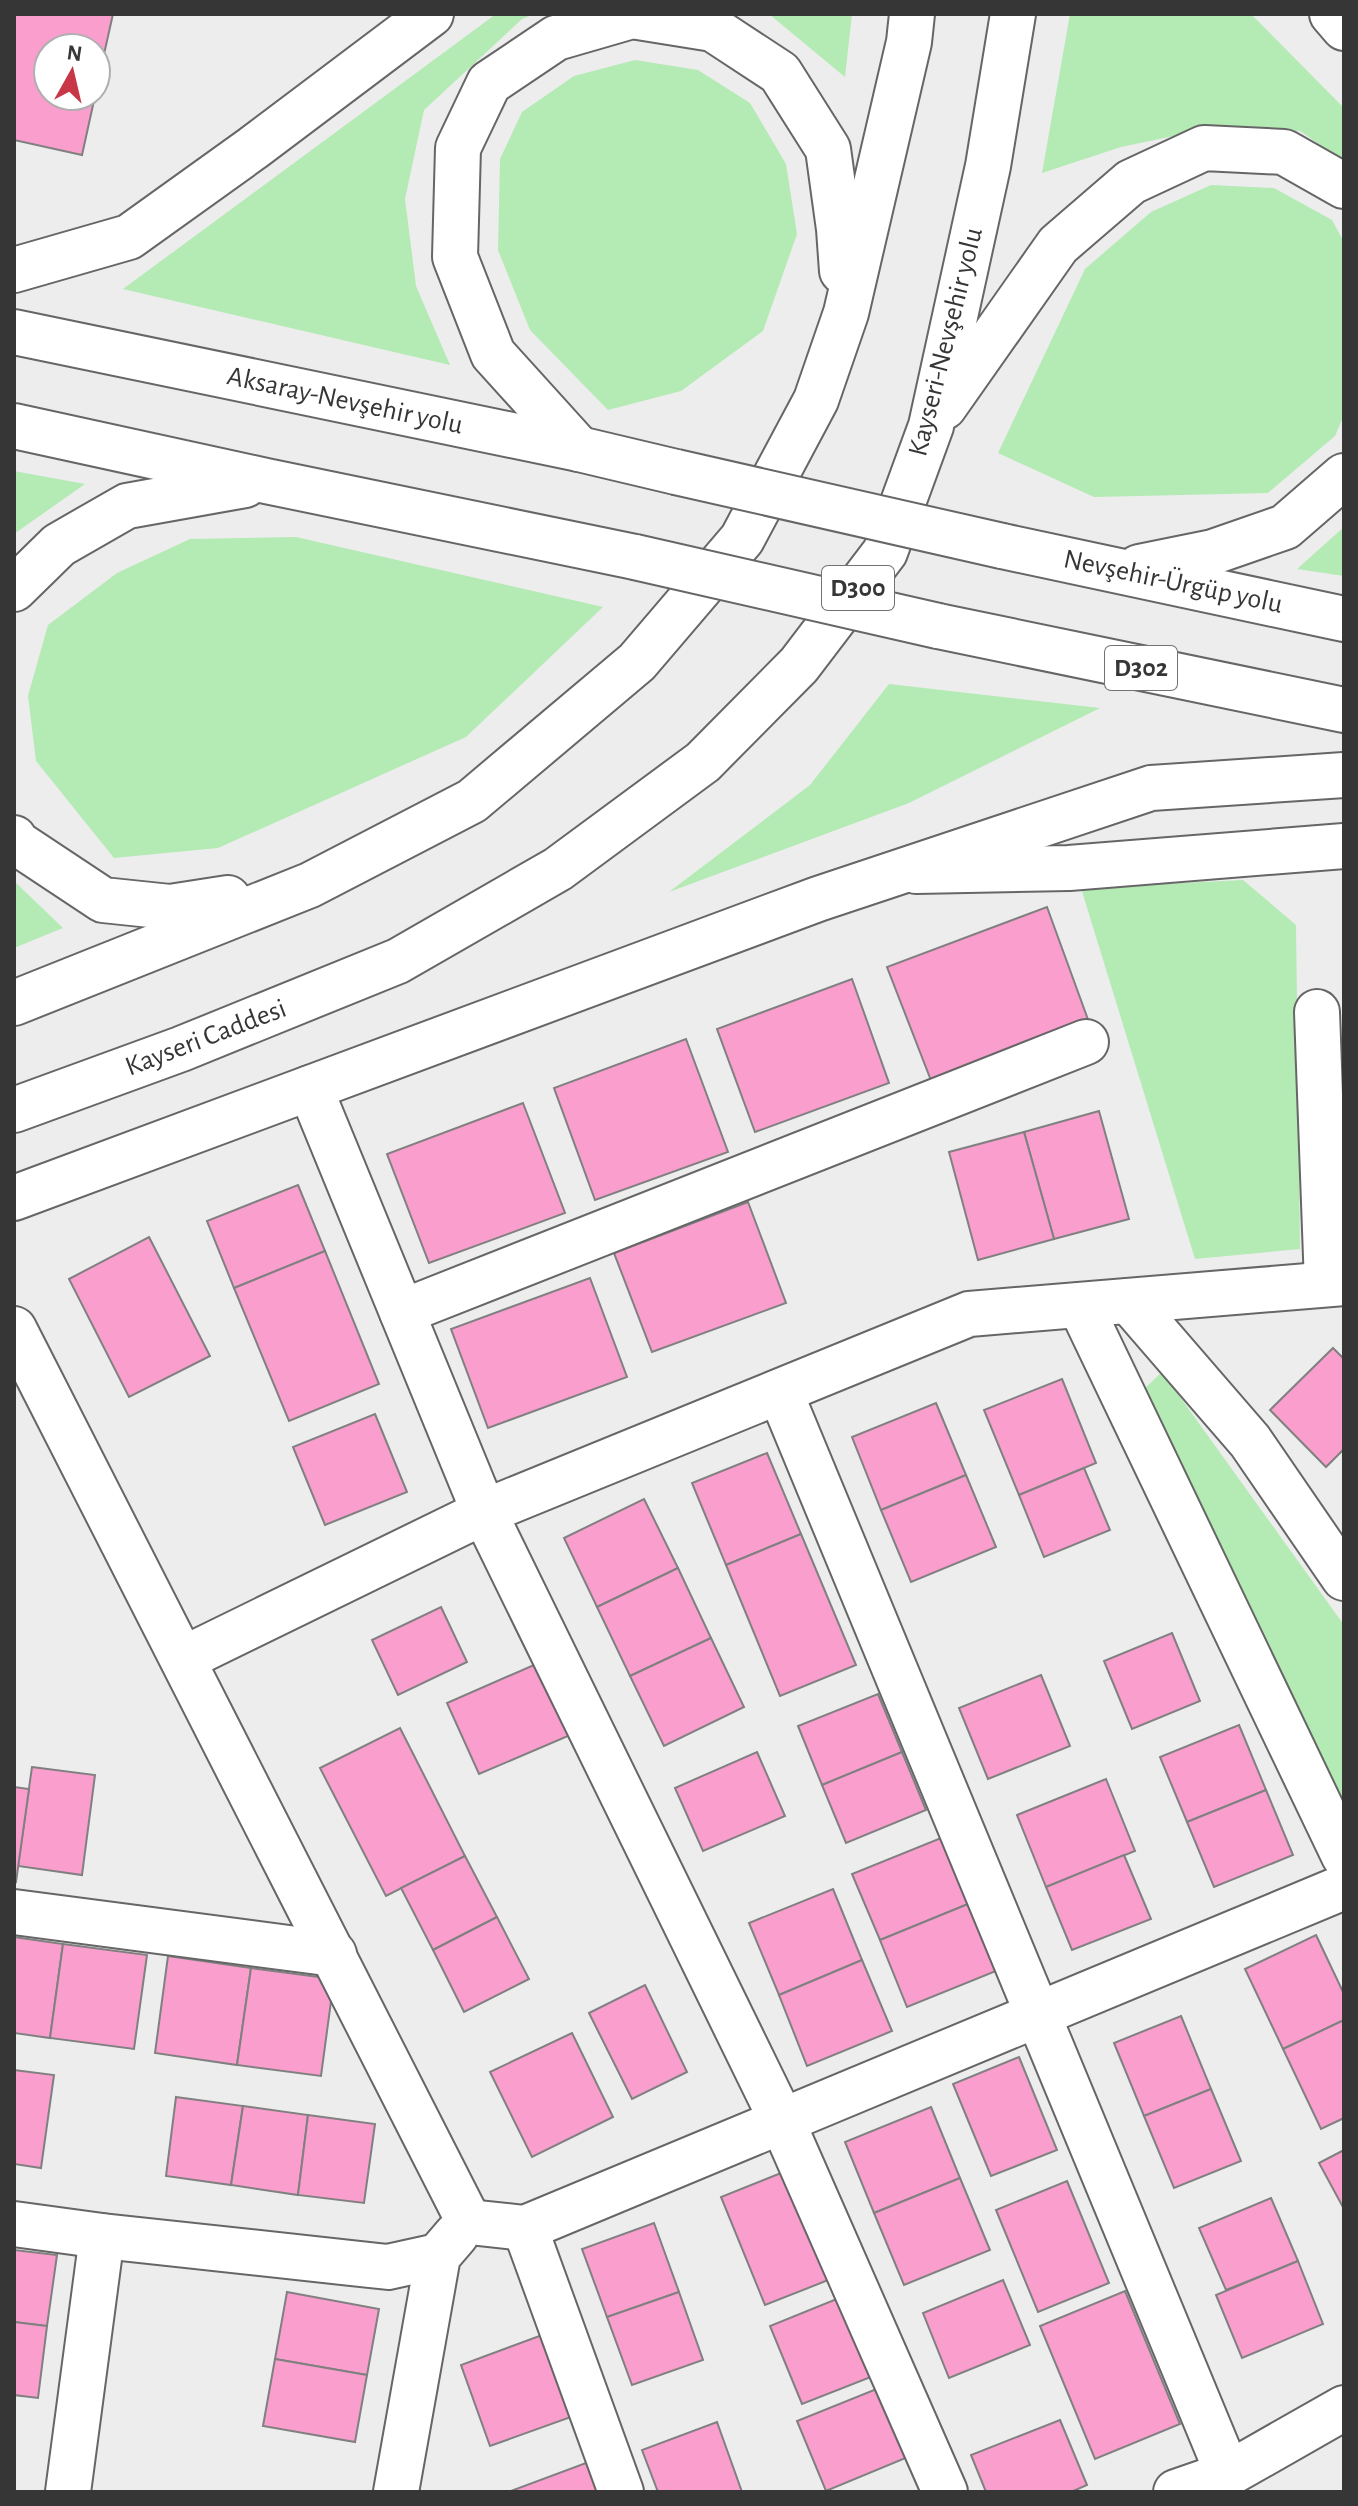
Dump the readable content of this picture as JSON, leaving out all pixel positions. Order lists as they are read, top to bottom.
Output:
{
  "streets": {
    "main road": [
      "Kayseri-Nevşehir yolu",
      "Aksaray-Nevşehir yolu",
      "Nevşehir-Ürgüp yolu",
      "D300",
      "D302",
      "Kayseri Caddesi"
    ]
  },
  "crossings": [
    ["Kayseri-Nevşehir yolu", "Kayseri Caddesi"],
    ["Aksaray-Nevşehir yolu", "Nevşehir-Ürgüp yolu"],
    ["D300", "D302"]
  ],
  "north": "top"
}
